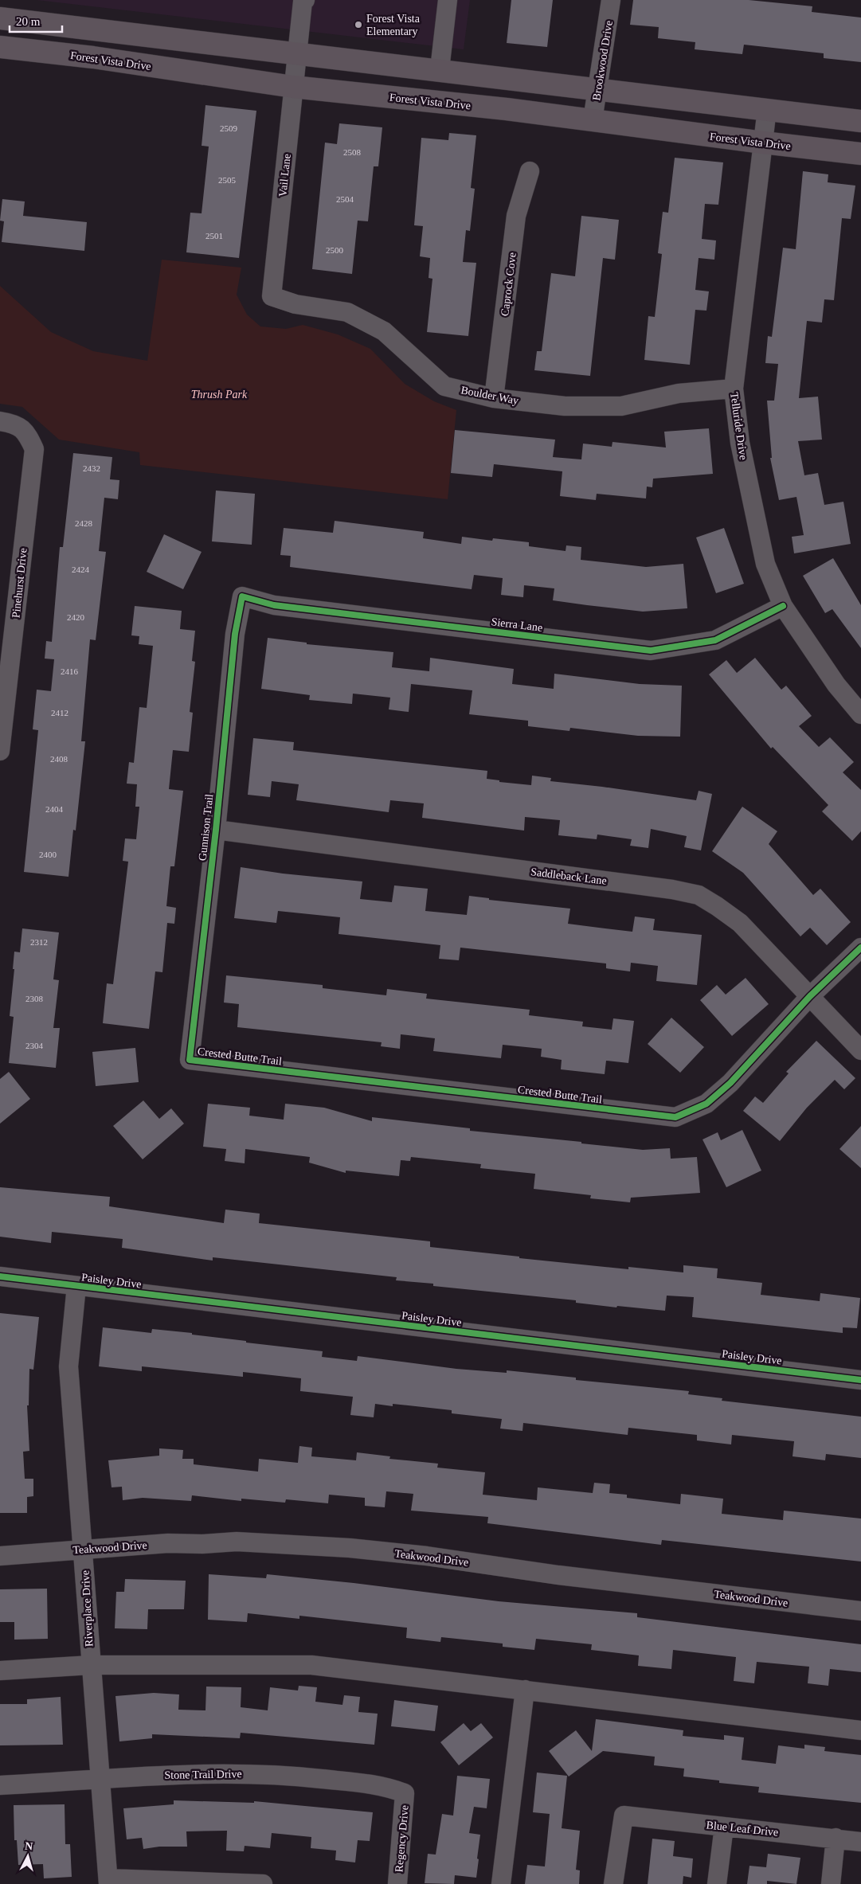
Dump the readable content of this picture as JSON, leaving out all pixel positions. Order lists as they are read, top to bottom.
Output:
{
  "streets": {
    "main road": ["Forest Vista Drive"],
    "street": [
      "Brookwood Drive",
      "Vail Lane",
      "Caprock Cove",
      "Boulder Way",
      "Telluride Drive",
      "Pinehurst Drive",
      "Sierra Lane",
      "Gunnison Trail",
      "Saddleback Lane",
      "Crested Butte Trail",
      "Paisley Drive",
      "Teakwood Drive",
      "Riverplace Drive",
      "Stone Trail Drive",
      "Blue Leaf Drive",
      "Regency Drive"
    ]
  },
  "crossings": [
    ["Forest Vista Drive", "Brookwood Drive"],
    ["Forest Vista Drive", "Vail Lane"],
    ["Forest Vista Drive", "Telluride Drive"],
    ["Vail Lane", "Boulder Way"],
    ["Caprock Cove", "Boulder Way"],
    ["Boulder Way", "Telluride Drive"],
    ["Telluride Drive", "Sierra Lane"],
    ["Sierra Lane", "Gunnison Trail"],
    ["Gunnison Trail", "Saddleback Lane"],
    ["Gunnison Trail", "Crested Butte Trail"],
    ["Saddleback Lane", "Crested Butte Trail"],
    ["Paisley Drive", "Riverplace Drive"],
    ["Teakwood Drive", "Riverplace Drive"],
    ["Riverplace Drive", "Stone Trail Drive"],
    ["Stone Trail Drive", "Regency Drive"]
  ],
  "parks": ["Thrush Park"],
  "places": ["Forest Vista Elementary"],
  "house_numbers": [
    "2509",
    "2508",
    "2505",
    "2504",
    "2501",
    "2500",
    "2432",
    "2428",
    "2424",
    "2420",
    "2416",
    "2412",
    "2408",
    "2404",
    "2400",
    "2312",
    "2308",
    "2304"
  ],
  "scale_bar": "20 m",
  "north": "top"
}
